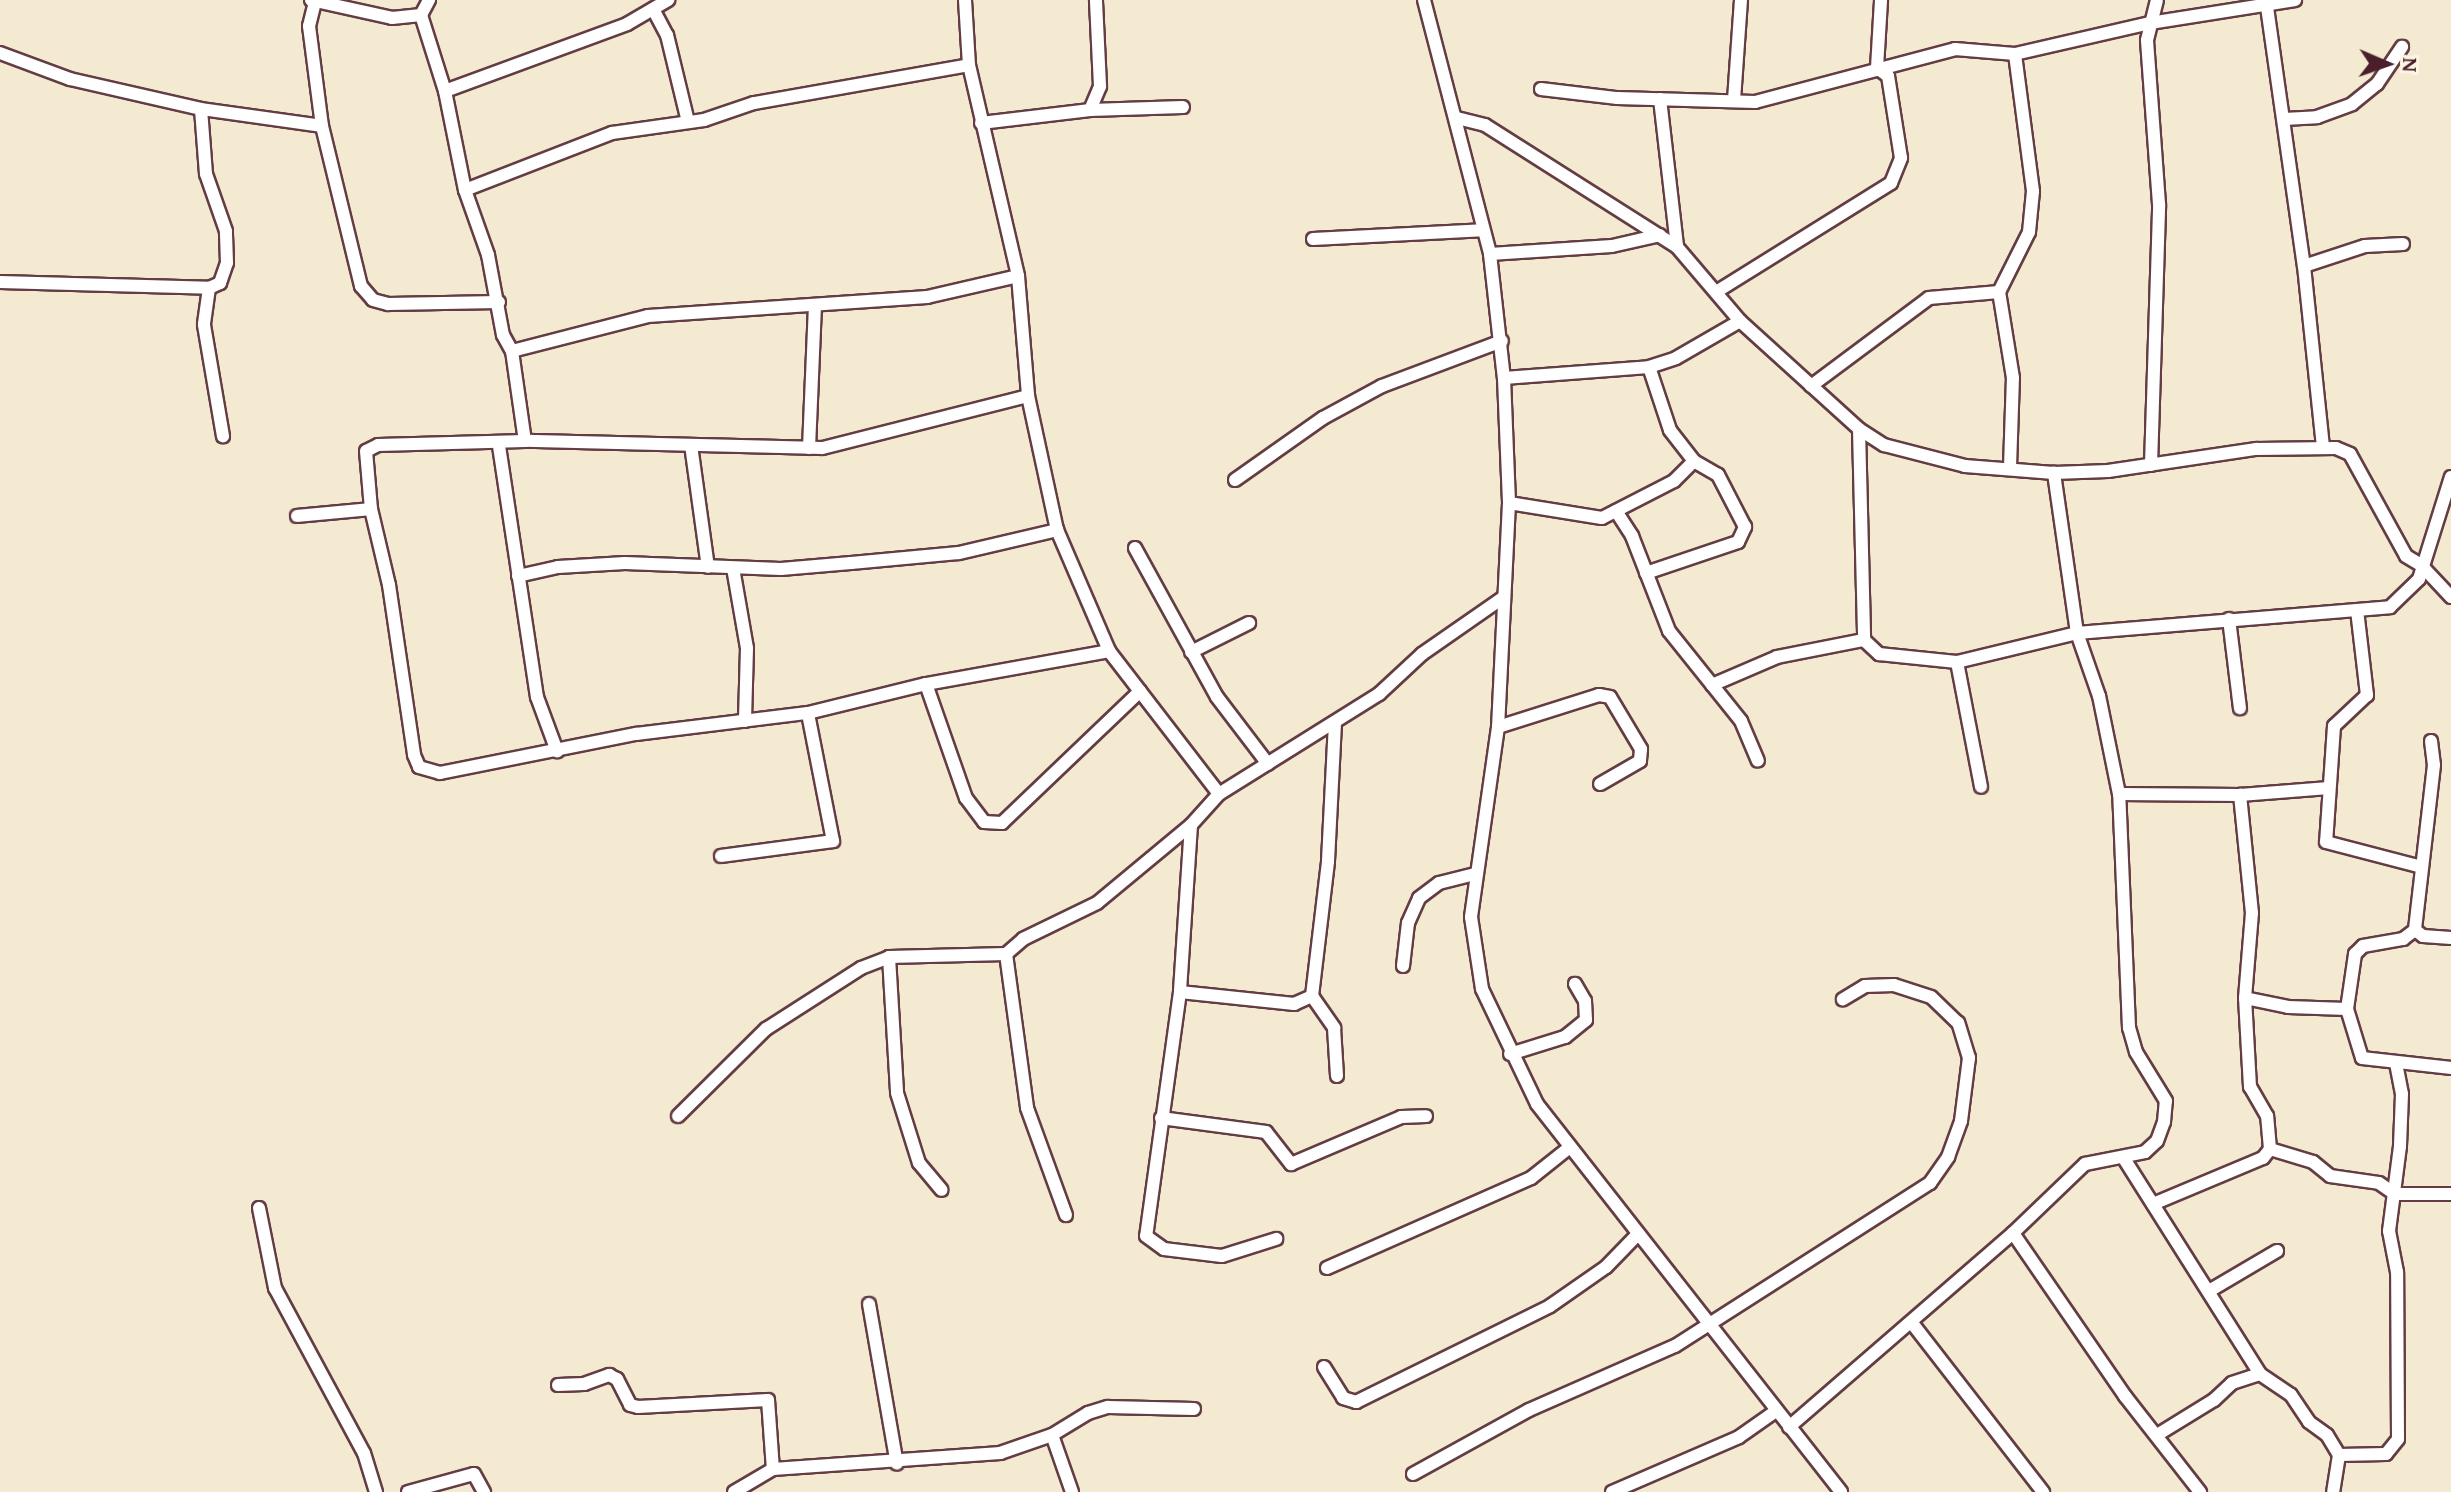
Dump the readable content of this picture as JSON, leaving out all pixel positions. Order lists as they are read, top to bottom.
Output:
{
  "north": "right"
}
